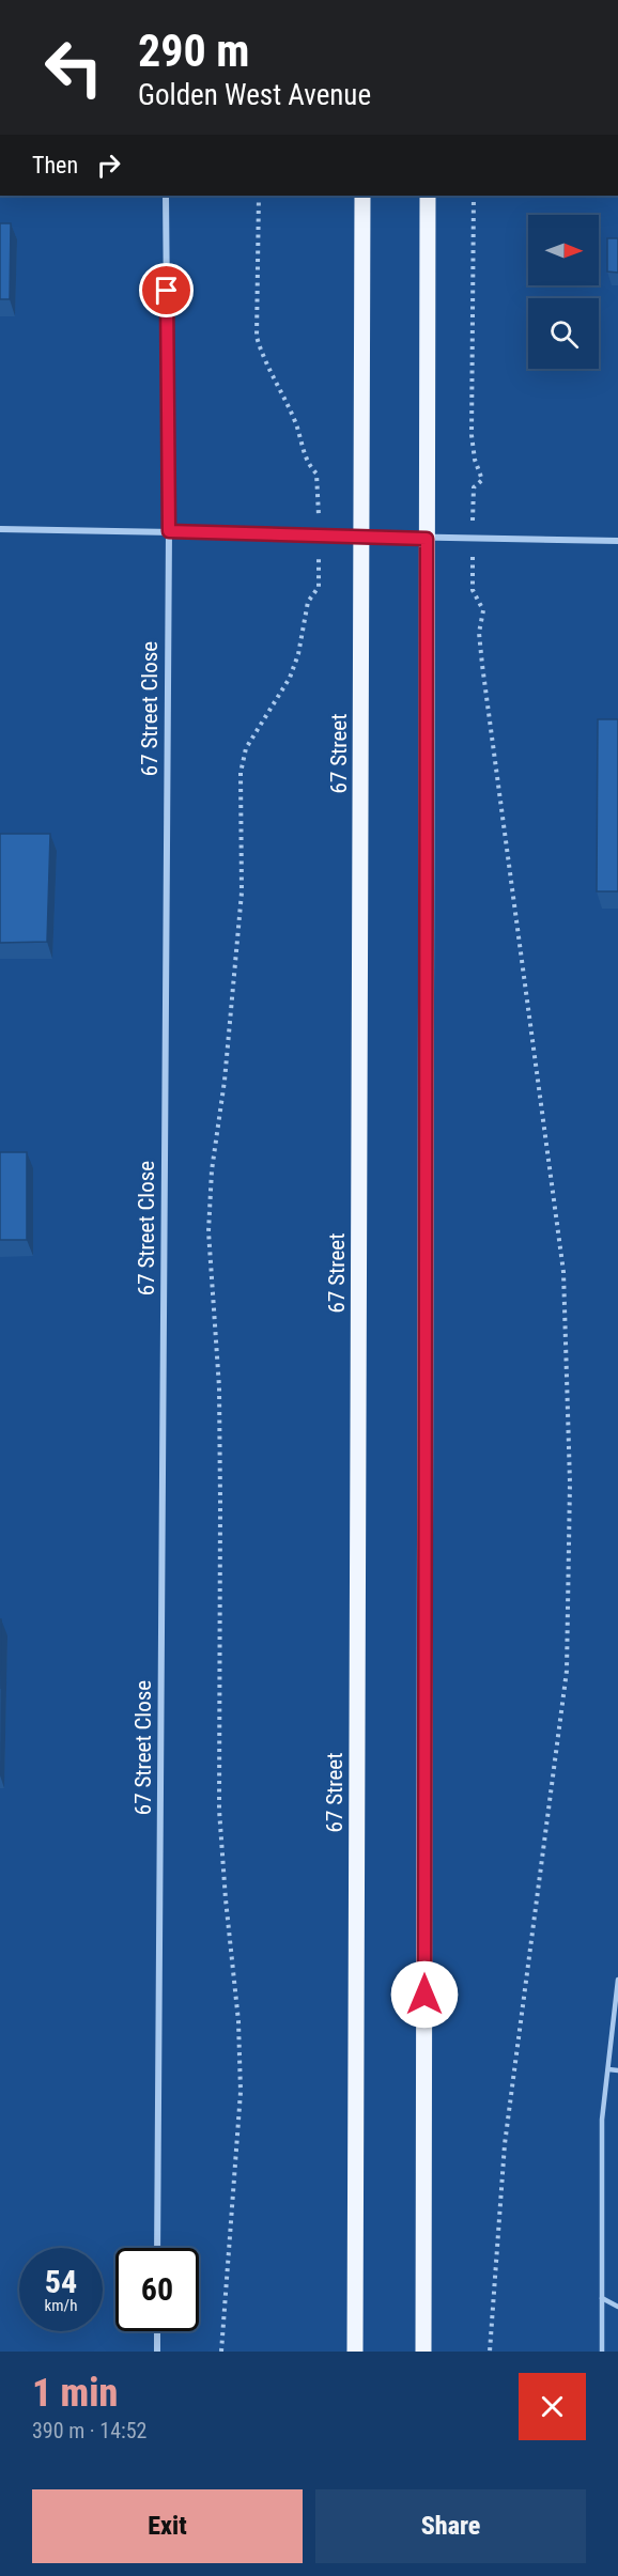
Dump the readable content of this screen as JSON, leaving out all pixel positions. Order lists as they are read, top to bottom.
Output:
{
  "streets": {
    "main road": ["67 Street"],
    "street": ["67 Street Close"]
  },
  "north": "right",
  "page": {
    "turn": ["290 m", "Golden West Avenue"],
    "then": "Then",
    "speed": "54 km/h",
    "limit": "60",
    "heading": ["1 min", "390 m · 14:52"],
    "buttons": ["Exit", "Share"]
  }
}
